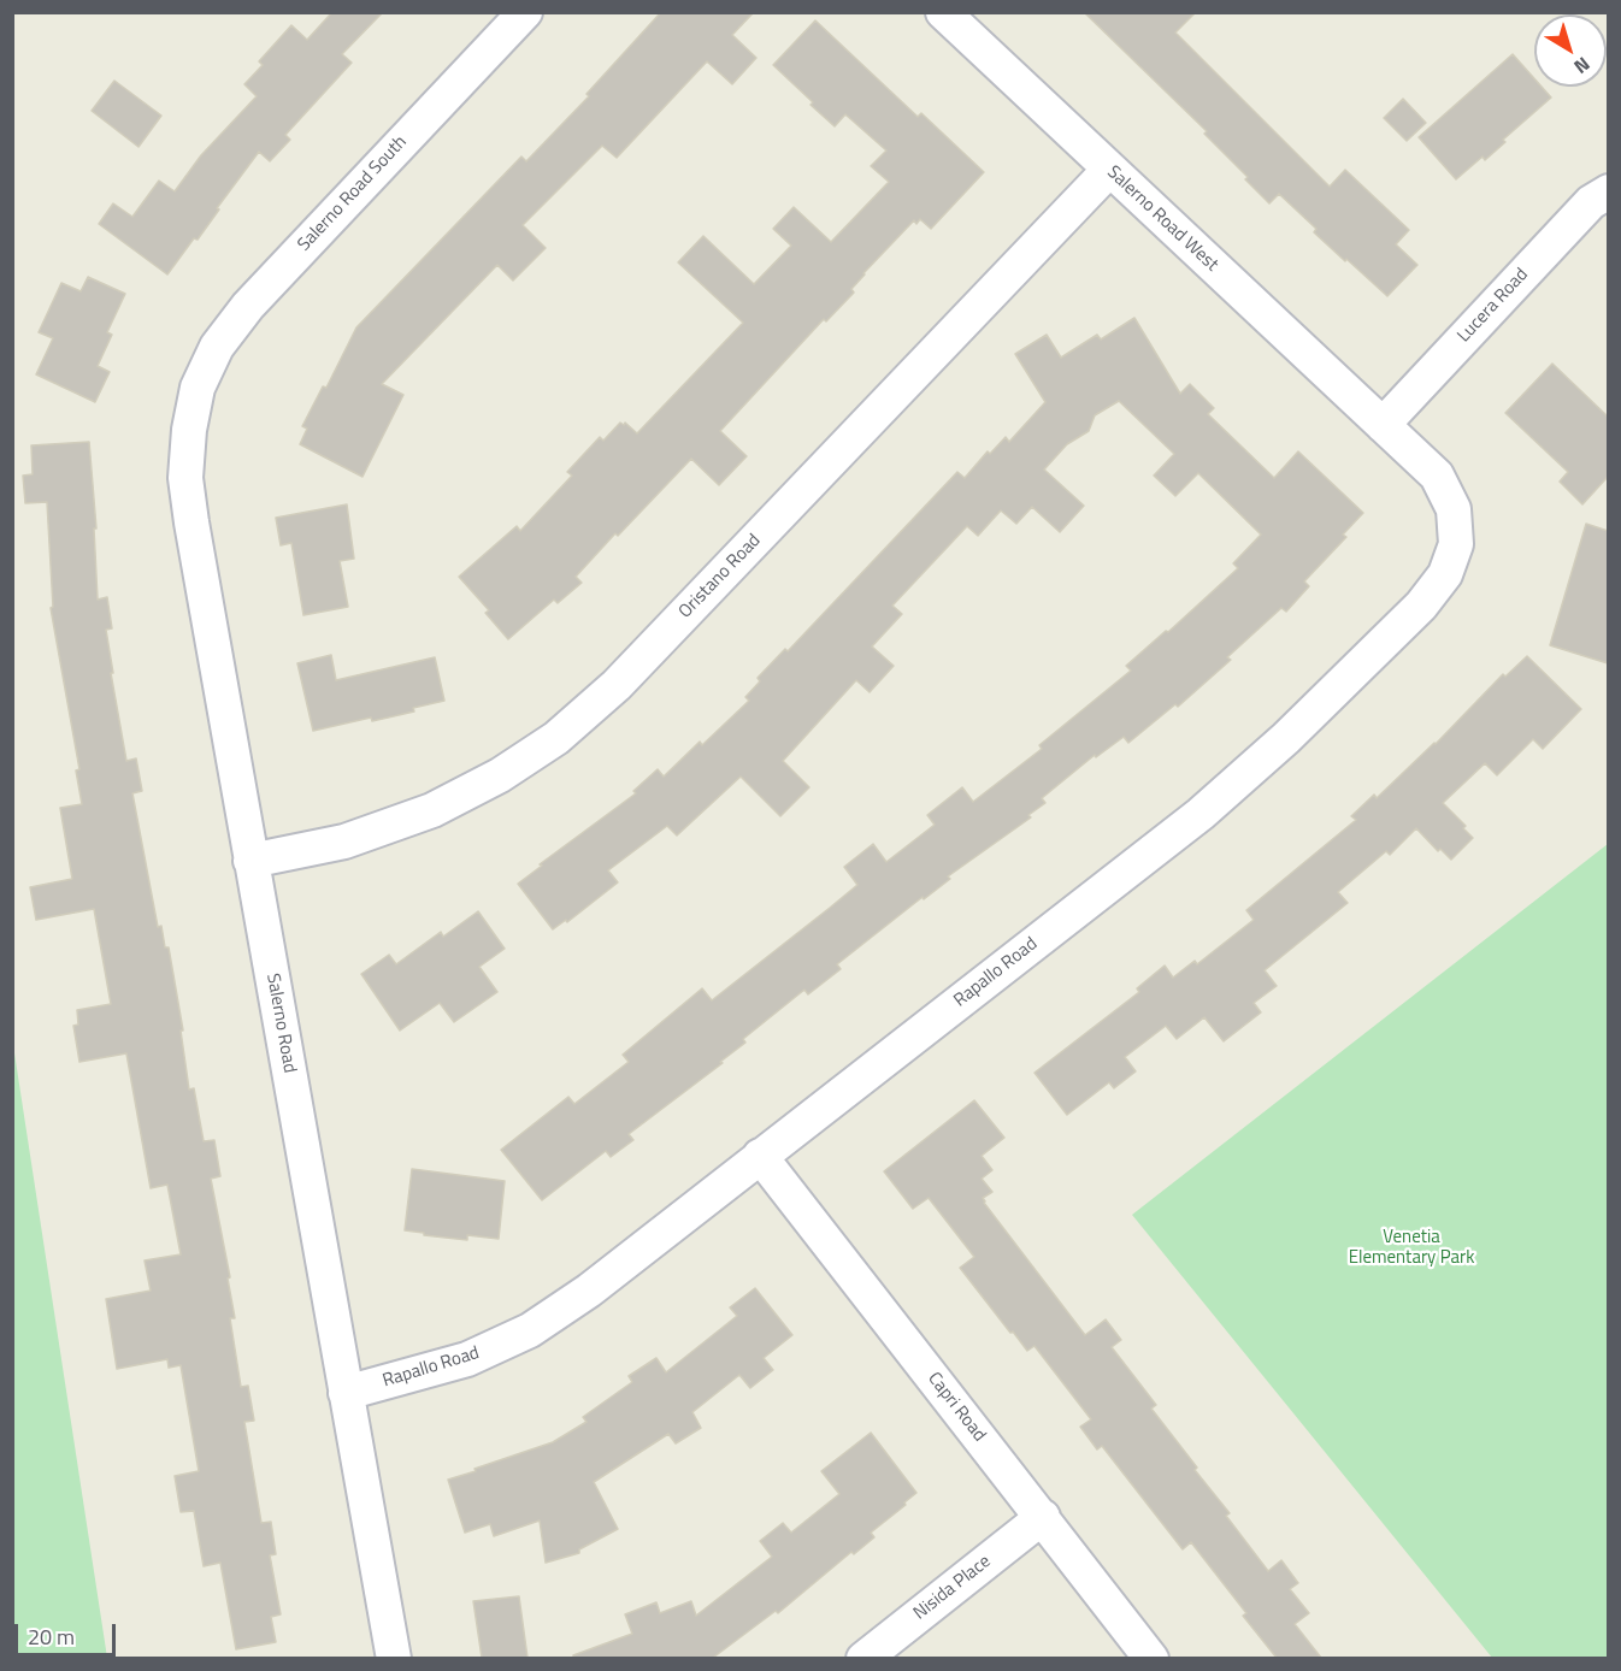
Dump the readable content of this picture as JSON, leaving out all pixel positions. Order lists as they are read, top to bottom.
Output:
{
  "streets": {
    "street": [
      "Salerno Road South",
      "Salerno Road West",
      "Lucera Road",
      "Oristano Road",
      "Rapallo Road",
      "Salerno Road",
      "Capri Road",
      "Nisida Place"
    ]
  },
  "crossings": [
    ["Salerno Road South", "Salerno Road"],
    ["Salerno Road West", "Lucera Road"],
    ["Salerno Road West", "Oristano Road"],
    ["Salerno Road West", "Rapallo Road"],
    ["Lucera Road", "Rapallo Road"],
    ["Oristano Road", "Salerno Road"],
    ["Rapallo Road", "Salerno Road"],
    ["Rapallo Road", "Capri Road"],
    ["Capri Road", "Nisida Place"]
  ],
  "parks": ["Venetia Elementary Park"],
  "scale_bar": "20 m",
  "north": "bottom right"
}
